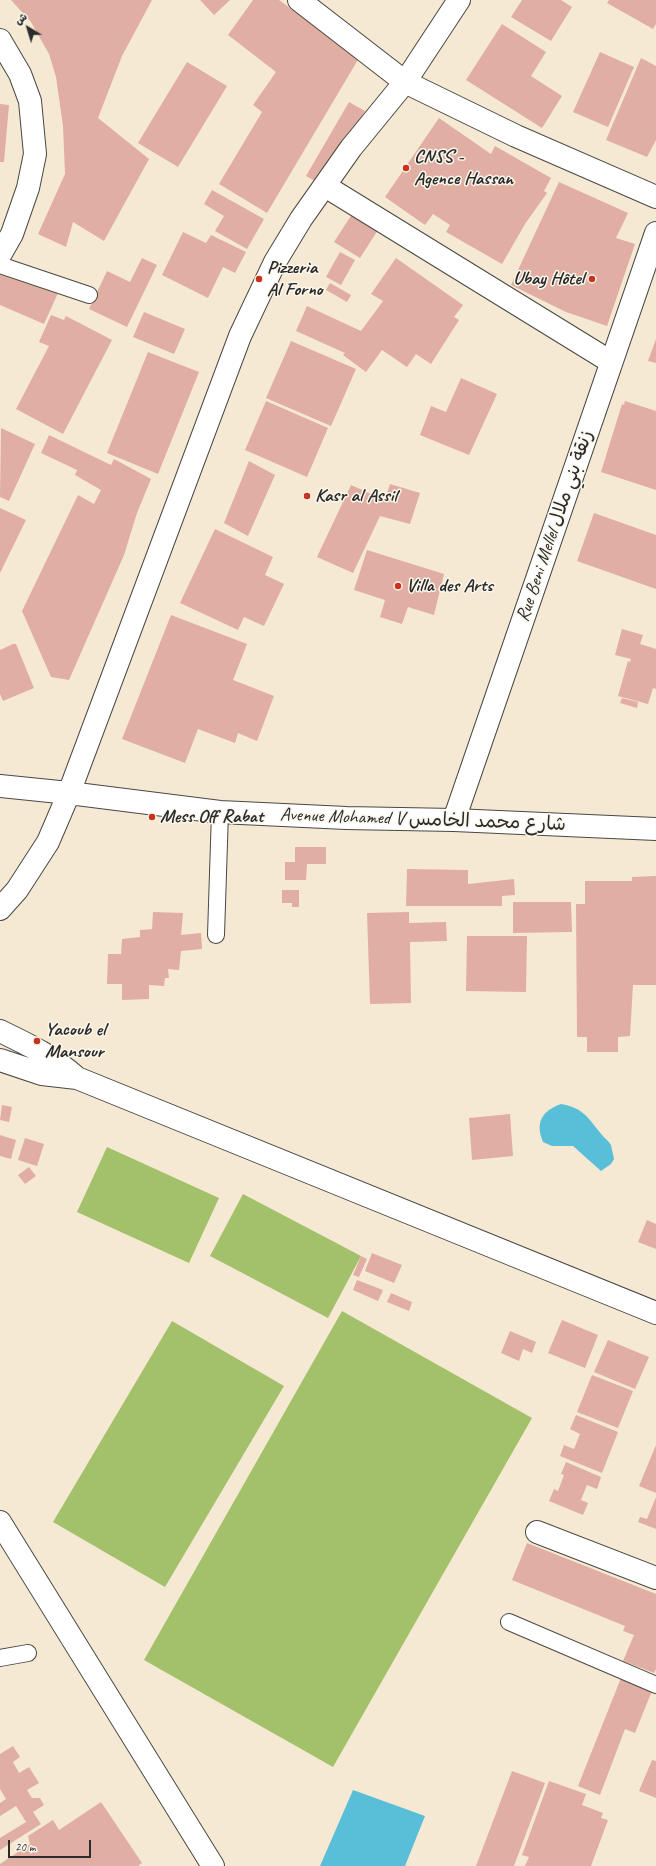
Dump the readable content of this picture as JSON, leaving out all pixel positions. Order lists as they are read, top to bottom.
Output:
{
  "streets": {
    "street": ["Rue Beni Mellel زنقة بني ملال", "Avenue Mohamed V شارع محمد الخامس"]
  },
  "crossings": [
    ["Rue Beni Mellel زنقة بني ملال", "Avenue Mohamed V شارع محمد الخامس"]
  ],
  "places": [
    "CNSS - Agence Hassan",
    "Pizzeria Al Forno",
    "Ubay Hôtel",
    "Kasr al Assil",
    "Villa des Arts",
    "Mess Off Rabat",
    "Yacoub el Mansour"
  ],
  "scale_bar": "20 m",
  "north": "top left"
}
